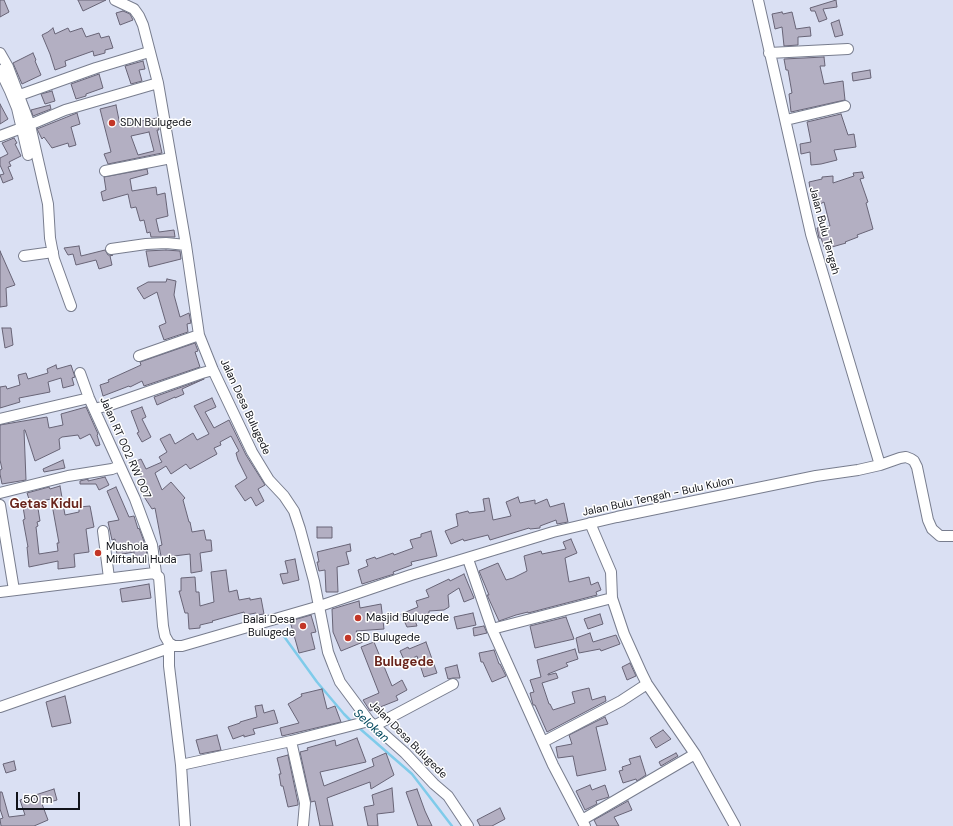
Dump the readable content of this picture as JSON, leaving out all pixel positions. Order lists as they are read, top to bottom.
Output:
{
  "streets": {
    "street": [
      "Jalan Bulu Tengah",
      "Jalan Desa Bulugede",
      "Jalan RT 002 RW 007",
      "Jalan Bulu Tengah - Bulu Kulon"
    ]
  },
  "crossings": [
    ["Jalan Bulu Tengah", "Jalan Bulu Tengah - Bulu Kulon"],
    ["Jalan Desa Bulugede", "Jalan Bulu Tengah - Bulu Kulon"],
    ["Jalan RT 002 RW 007", "Jalan Bulu Tengah - Bulu Kulon"]
  ],
  "districts": ["Getas Kidul", "Bulugede"],
  "water": ["Selokan"],
  "places": [
    "SDN Bulugede",
    "Mushola Miftahul Huda",
    "Masjid Bulugede",
    "Balai Desa Bulugede",
    "SD Bulugede"
  ],
  "scale_bar": "50 m"
}
